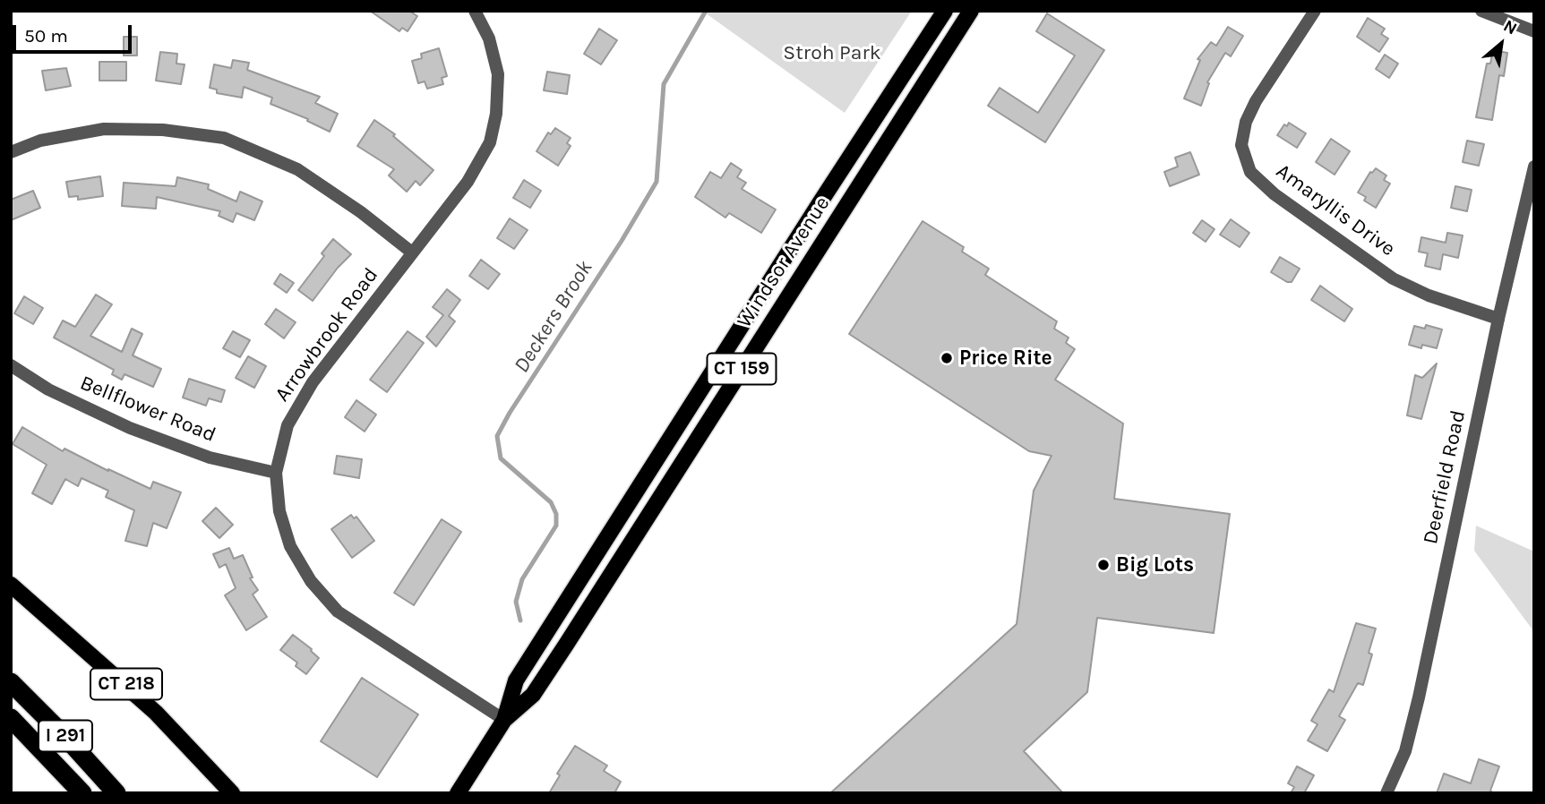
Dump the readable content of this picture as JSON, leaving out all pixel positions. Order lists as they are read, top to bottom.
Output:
{
  "streets": {
    "highway": ["I 291"],
    "main road": ["Windsor Avenue", "CT 159", "CT 218"],
    "street": [
      "Amaryllis Drive",
      "Arrowbrook Road",
      "Bellflower Road",
      "Deerfield Road"
    ]
  },
  "crossings": [
    ["Amaryllis Drive", "Deerfield Road"],
    ["Windsor Avenue", "Arrowbrook Road"],
    ["Arrowbrook Road", "Bellflower Road"]
  ],
  "water": ["Deckers Brook"],
  "parks": ["Stroh Park"],
  "places": ["Price Rite", "Big Lots"],
  "scale_bar": "50 m",
  "north": "top right"
}
